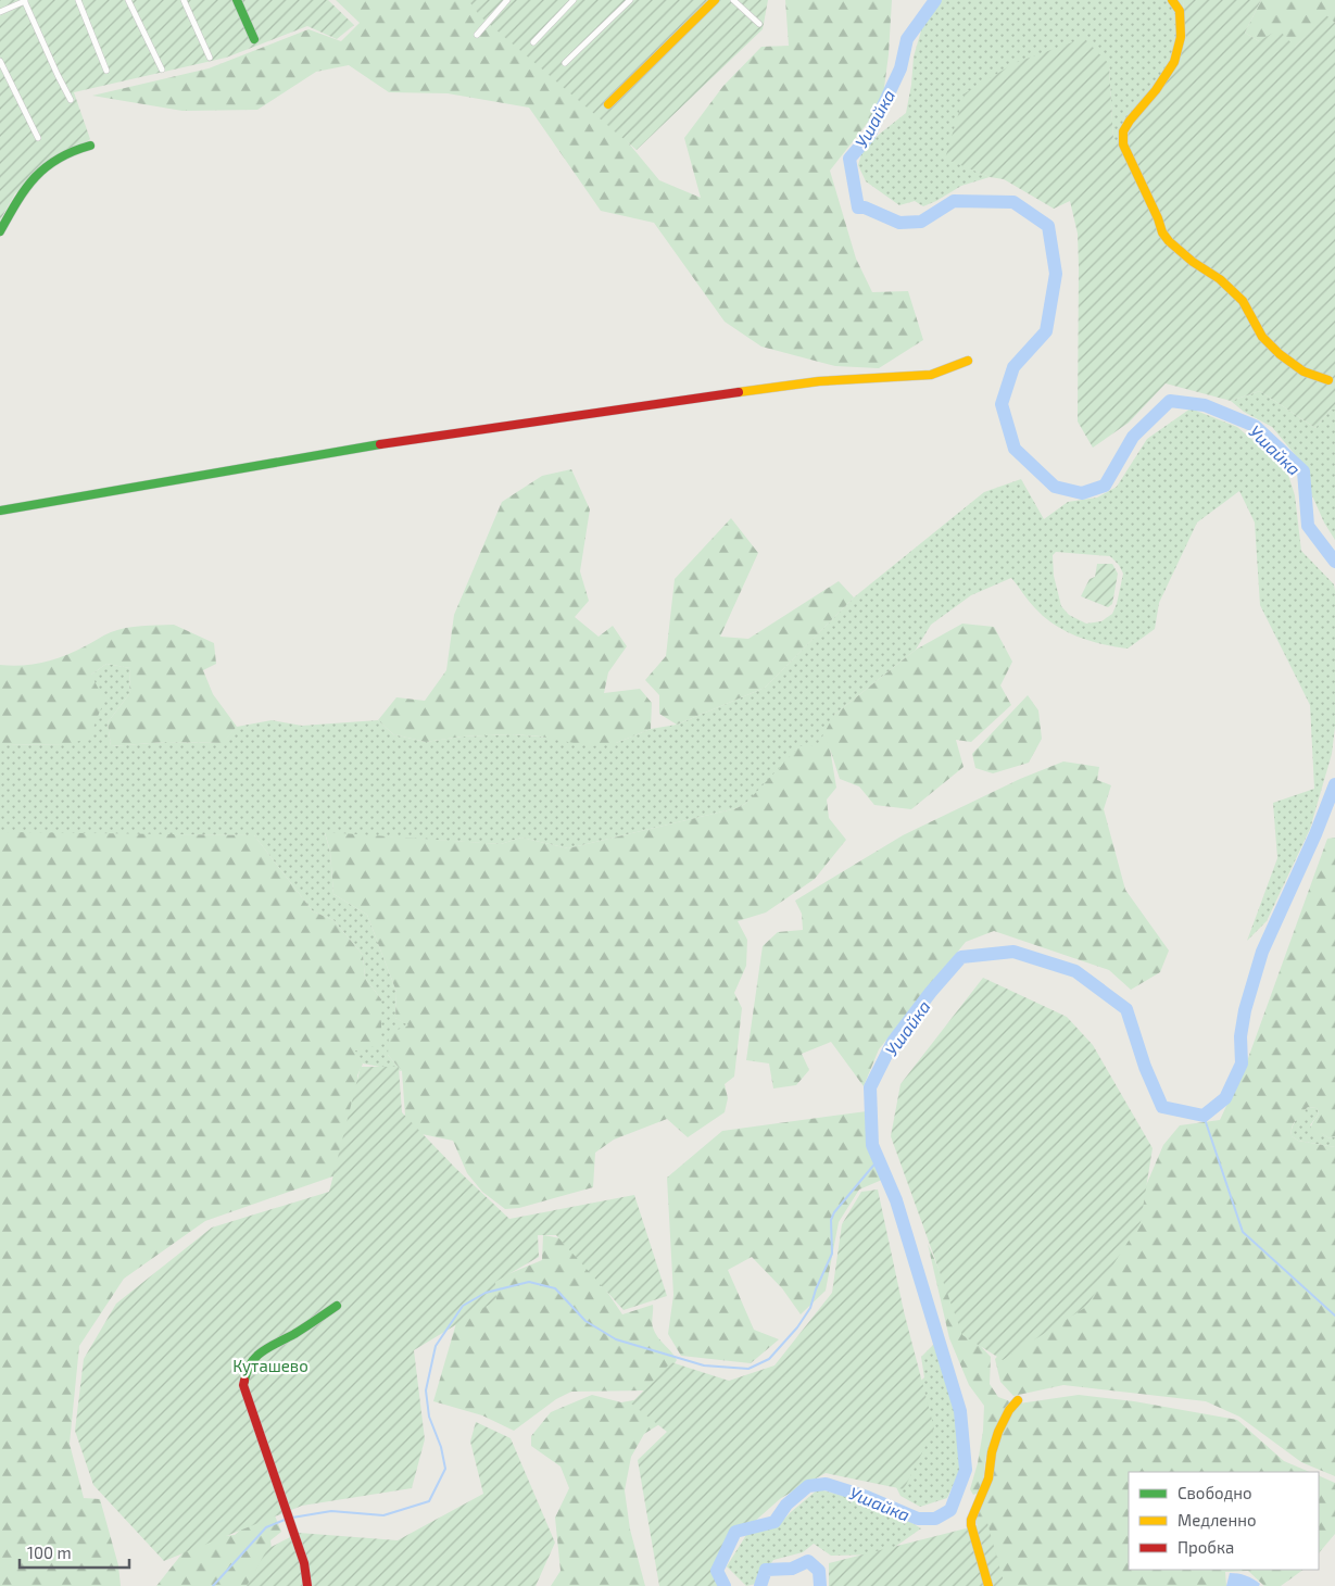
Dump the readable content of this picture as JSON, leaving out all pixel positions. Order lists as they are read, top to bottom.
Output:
{
  "water": ["Ушайка"],
  "parks": ["Куташево"],
  "legend": ["Свободно", "Медленно", "Пробка"],
  "scale_bar": "100 m"
}
